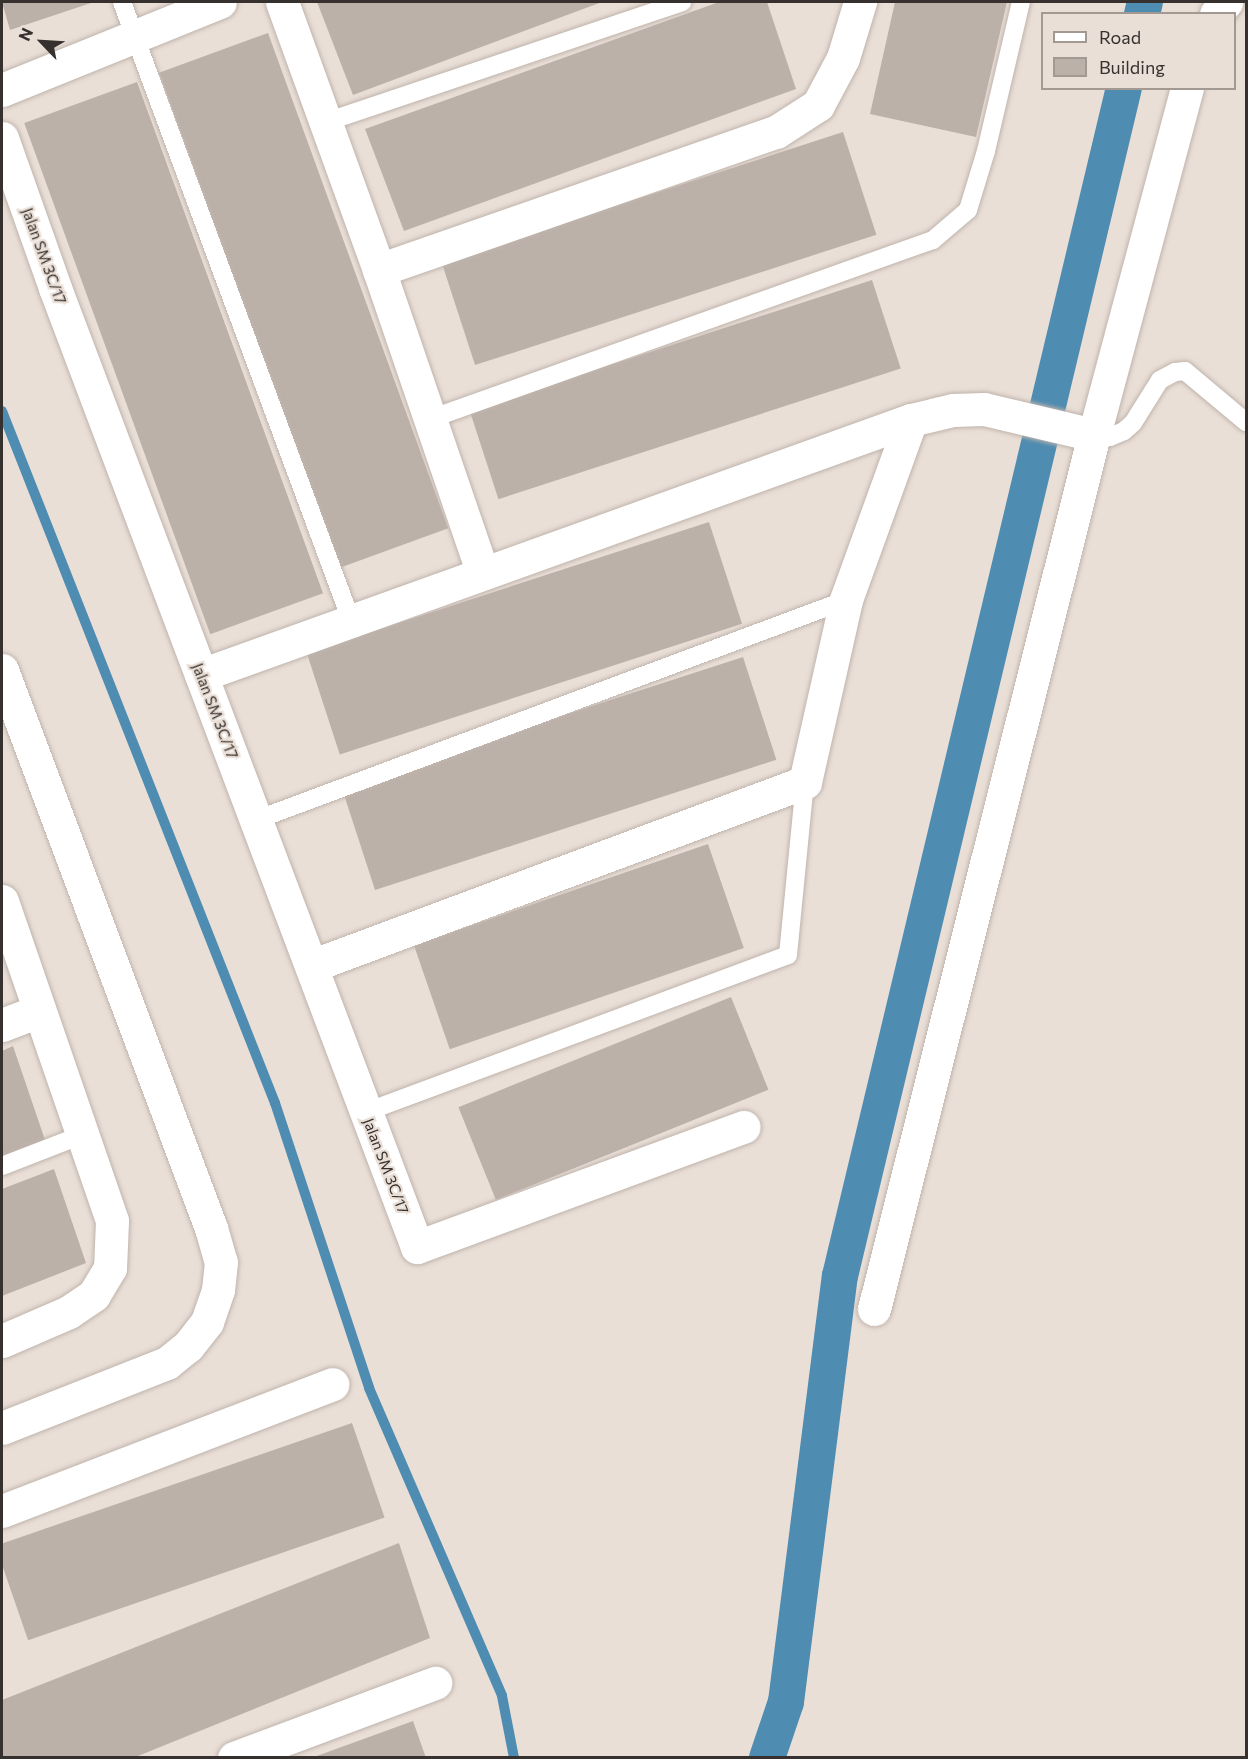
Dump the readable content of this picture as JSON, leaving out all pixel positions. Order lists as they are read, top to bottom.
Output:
{
  "streets": {
    "street": ["Jalan SM 3C/17"]
  },
  "legend": ["Road", "Building"],
  "north": "top left"
}
